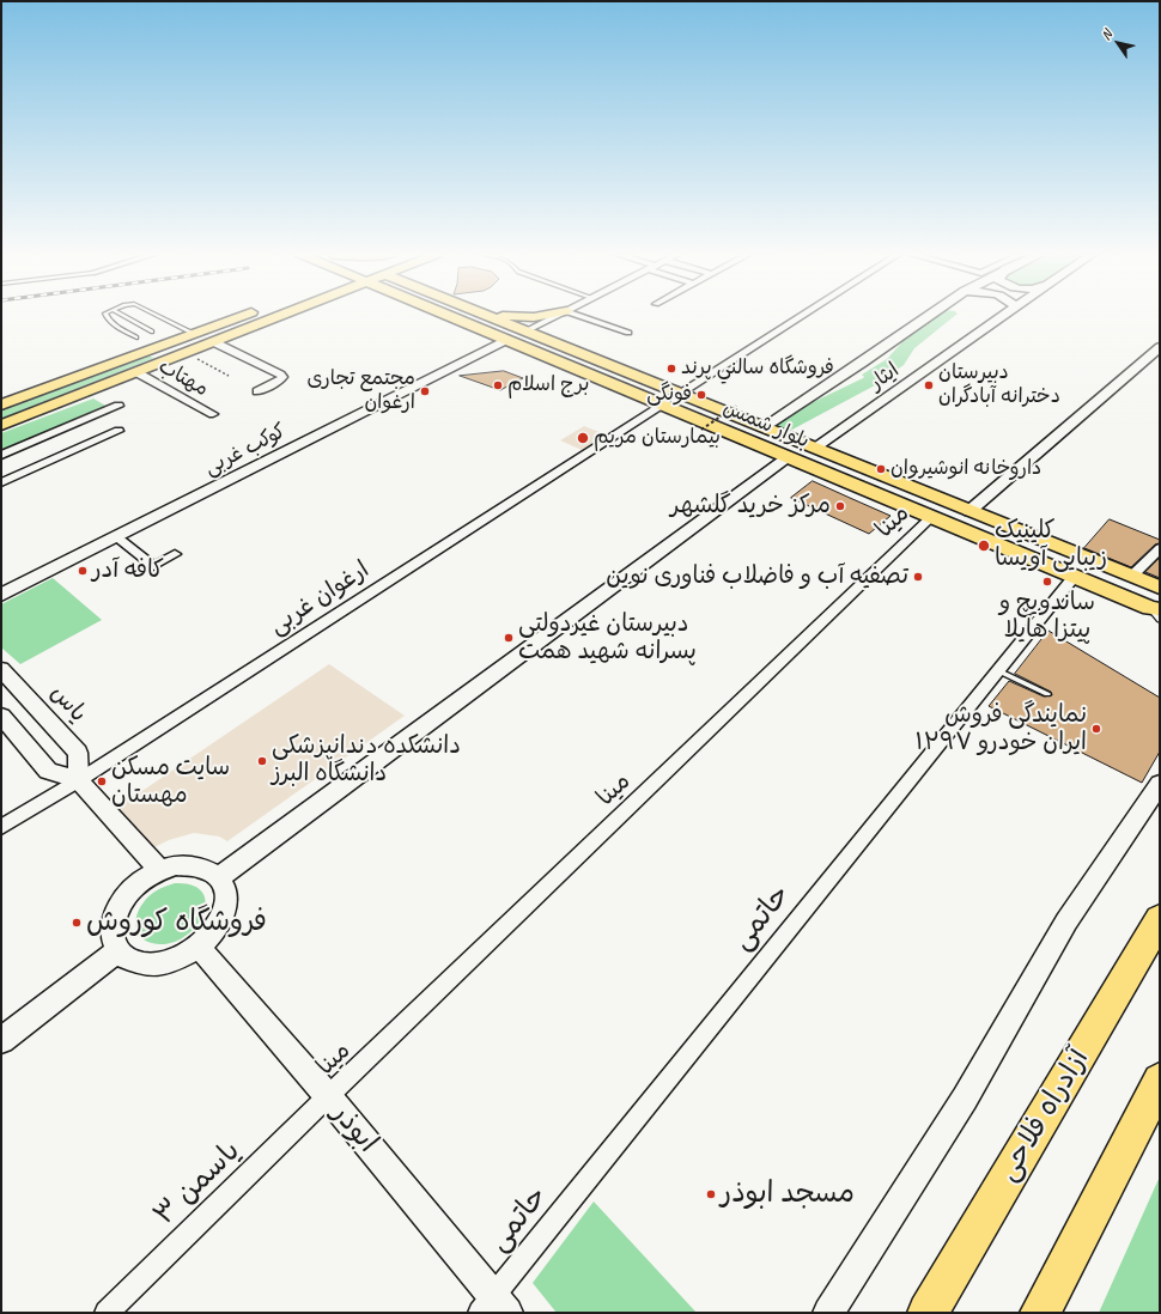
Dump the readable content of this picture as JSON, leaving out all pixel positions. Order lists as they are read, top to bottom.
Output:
{
  "streets": {
    "highway": ["آزادراه فلاحی"],
    "main road": ["بلوار شمس"],
    "street": [
      "ایثار",
      "مهتاب",
      "کوکب غربی",
      "مینا",
      "ارغوان غربی",
      "یاس",
      "حاتمی",
      "ابوذر",
      "یاسمن ۳"
    ]
  },
  "crossings": [
    ["ایثار", "بلوار شمس"],
    ["بلوار شمس", "کوکب غربی"],
    ["بلوار شمس", "مینا"],
    ["بلوار شمس", "ارغوان غربی"],
    ["بلوار شمس", "حاتمی"],
    ["مینا", "ابوذر"],
    ["مینا", "یاسمن ۳"],
    ["ارغوان غربی", "یاس"],
    ["حاتمی", "ابوذر"],
    ["ابوذر", "یاسمن ۳"]
  ],
  "places": [
    "فروشگاه سالني پرند",
    "برج اسلام",
    "دبيرستان دخترانه آبادگران",
    "مجتمع تجاری ارغوان",
    "فونگی",
    "بیمارستان مریم",
    "داروخانه انوشیروان",
    "مرکز خرید گلشهر",
    "کلینیک زیبایی آویسا",
    "کافه آدر",
    "تصفیه آب و فاضلاب فناوری نوین",
    "ساندویچ و پیتزا هایلا",
    "دبیرستان غیردولتی پسرانه شهید همت",
    "نمایندگی فروش ایران خودرو ۱۲۹۷",
    "دانشکده دندانپزشکی دانشگاه البرز",
    "سایت مسکن مهستان",
    "فروشگاه کوروش",
    "مسجد ابوذر"
  ],
  "north": "top left"
}
